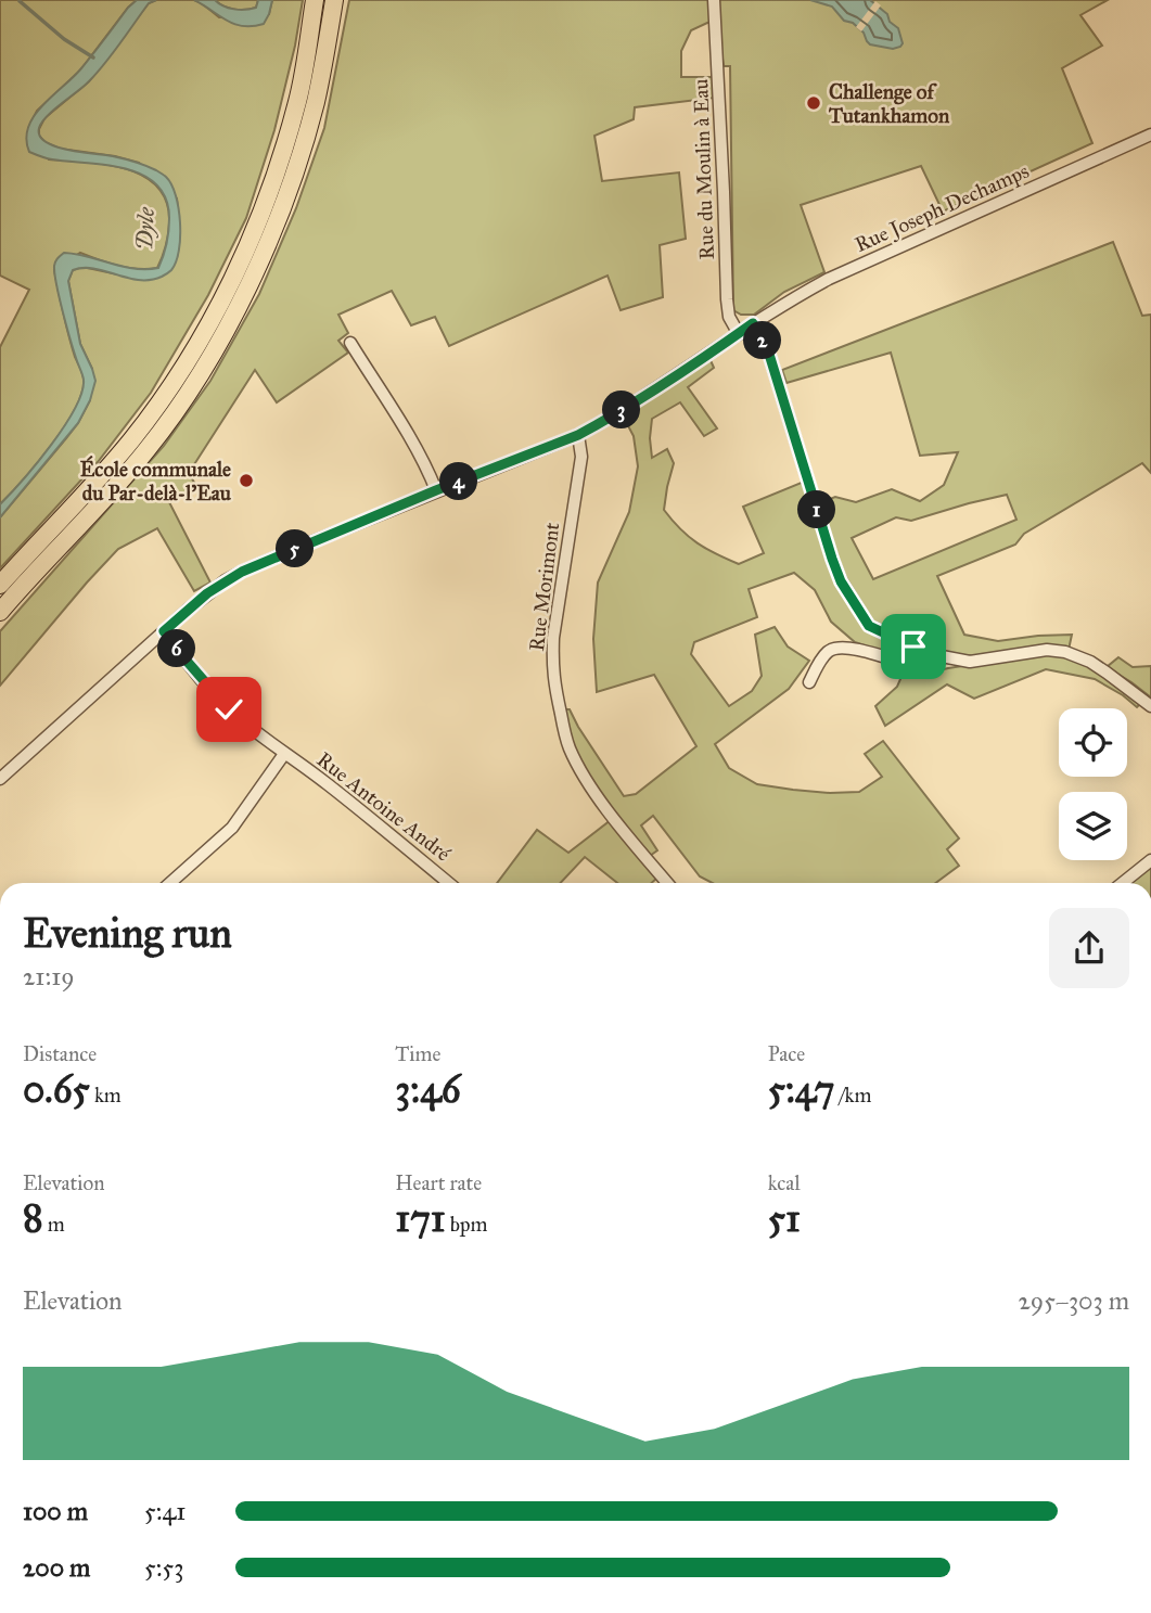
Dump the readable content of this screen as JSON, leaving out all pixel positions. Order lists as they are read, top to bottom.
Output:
{
  "streets": {
    "street": [
      "Rue du Moulin à Eau",
      "Rue Joseph Dechamps",
      "Rue Morimont",
      "Rue Antoine André"
    ]
  },
  "crossings": [
    ["Rue du Moulin à Eau", "Rue Joseph Dechamps"],
    ["Rue Joseph Dechamps", "Rue Morimont"],
    ["Rue Joseph Dechamps", "Rue Antoine André"]
  ],
  "water": ["Dyle"],
  "places": ["Challenge of Tutankhamon", "École communale du Par-delà-l'Eau"],
  "page": {
    "pins": [
      "2",
      "3",
      "4",
      "1",
      "5",
      "6"
    ],
    "heading": ["Evening run", "21:19"],
    "stats": [
      ["Distance", "0.65 km"],
      ["Time", "3:46"],
      ["Pace", "5:47 /km"],
      ["Elevation", "8 m"],
      ["Heart rate", "171 bpm"],
      ["kcal", "51"]
    ],
    "chart": ["Elevation", "295–303 m"],
    "list": [
      {
        "name": "100 m",
        "note": "5:41"
      },
      {
        "name": "200 m",
        "note": "5:53"
      }
    ]
  }
}
